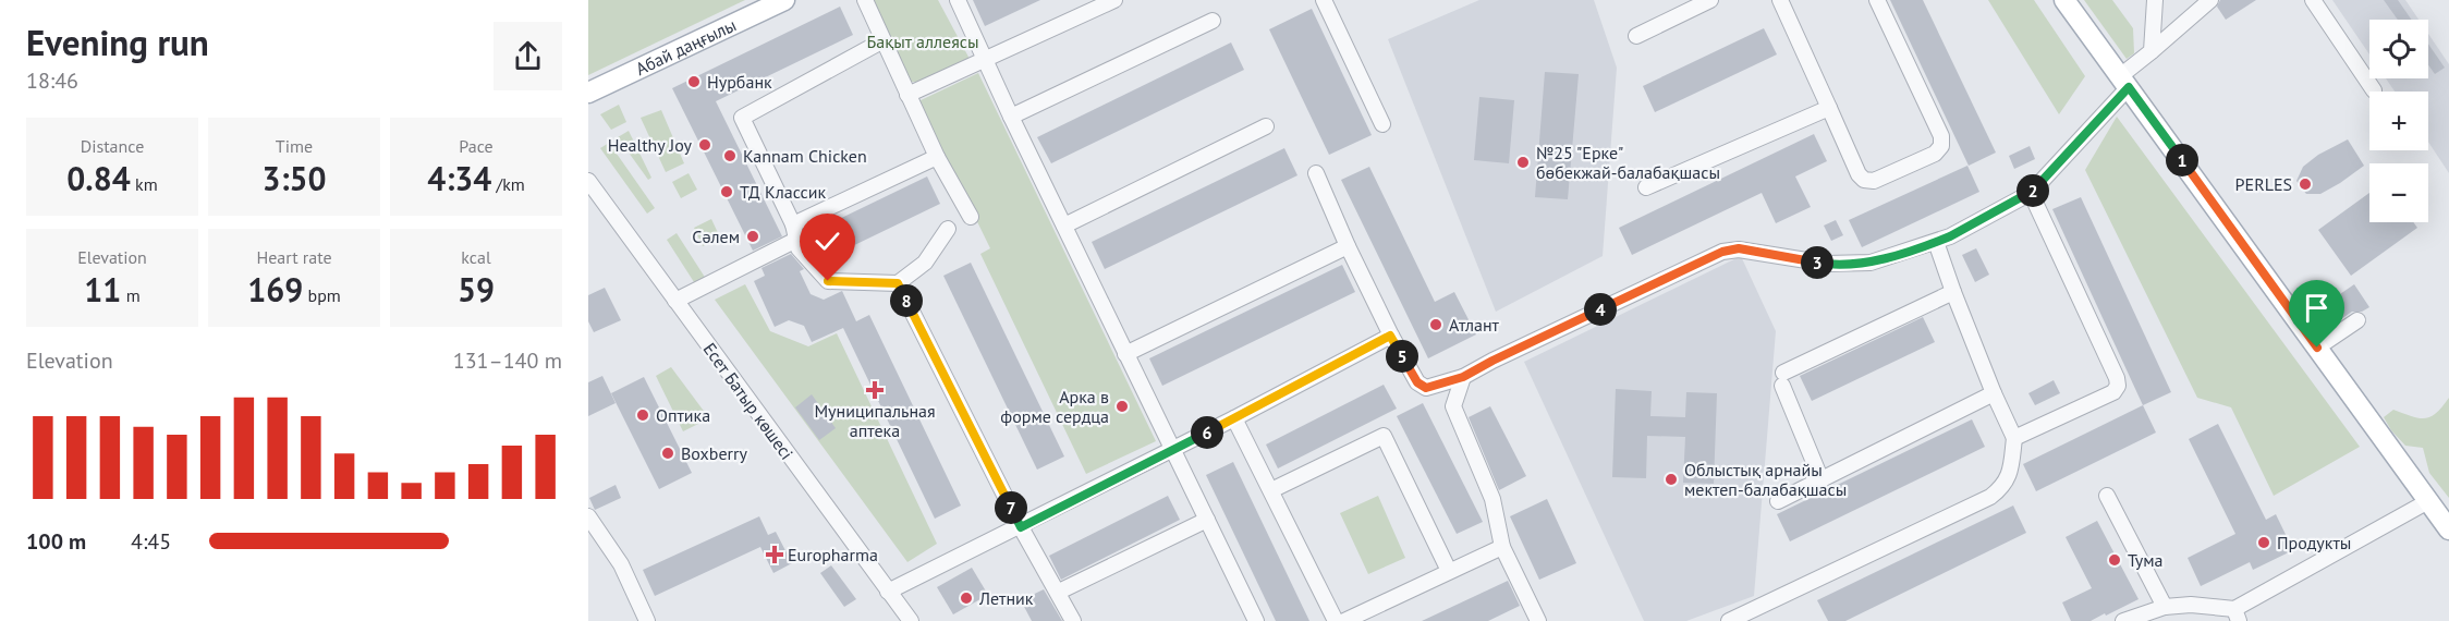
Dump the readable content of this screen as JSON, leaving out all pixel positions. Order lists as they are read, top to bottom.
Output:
{
  "streets": {
    "main road": ["Абай даңғылы"],
    "street": ["Есет Батыр көшесі"]
  },
  "parks": ["Бақыт аллеясы"],
  "places": {
    "other": [
      "Нурбанк",
      "Healthy Joy",
      "Kannam Chicken",
      "№25 \"Ерке\" бөбекжай-балабақшасы",
      "PERLES",
      "ТД Классик",
      "Сәлем",
      "Атлант",
      "Арка в форме сердца",
      "Оптика",
      "Boxberry",
      "Облыстық арнайы мектеп-балабақшасы",
      "Продукты",
      "Тума",
      "Летник"
    ],
    "health": ["Муниципальная аптека", "Europharma"]
  },
  "page": {
    "heading": ["Evening run", "18:46"],
    "map_buttons": ["+", "−"],
    "stats": [
      ["Distance", "0.84 km"],
      ["Time", "3:50"],
      ["Pace", "4:34 /km"],
      ["Elevation", "11 m"],
      ["Heart rate", "169 bpm"],
      ["kcal", "59"]
    ],
    "pins": [
      "1",
      "2",
      "3",
      "8",
      "4",
      "5",
      "6",
      "7"
    ],
    "chart": ["Elevation", "131–140 m"],
    "list": [
      {
        "name": "100 m",
        "note": "4:45"
      }
    ]
  }
}
